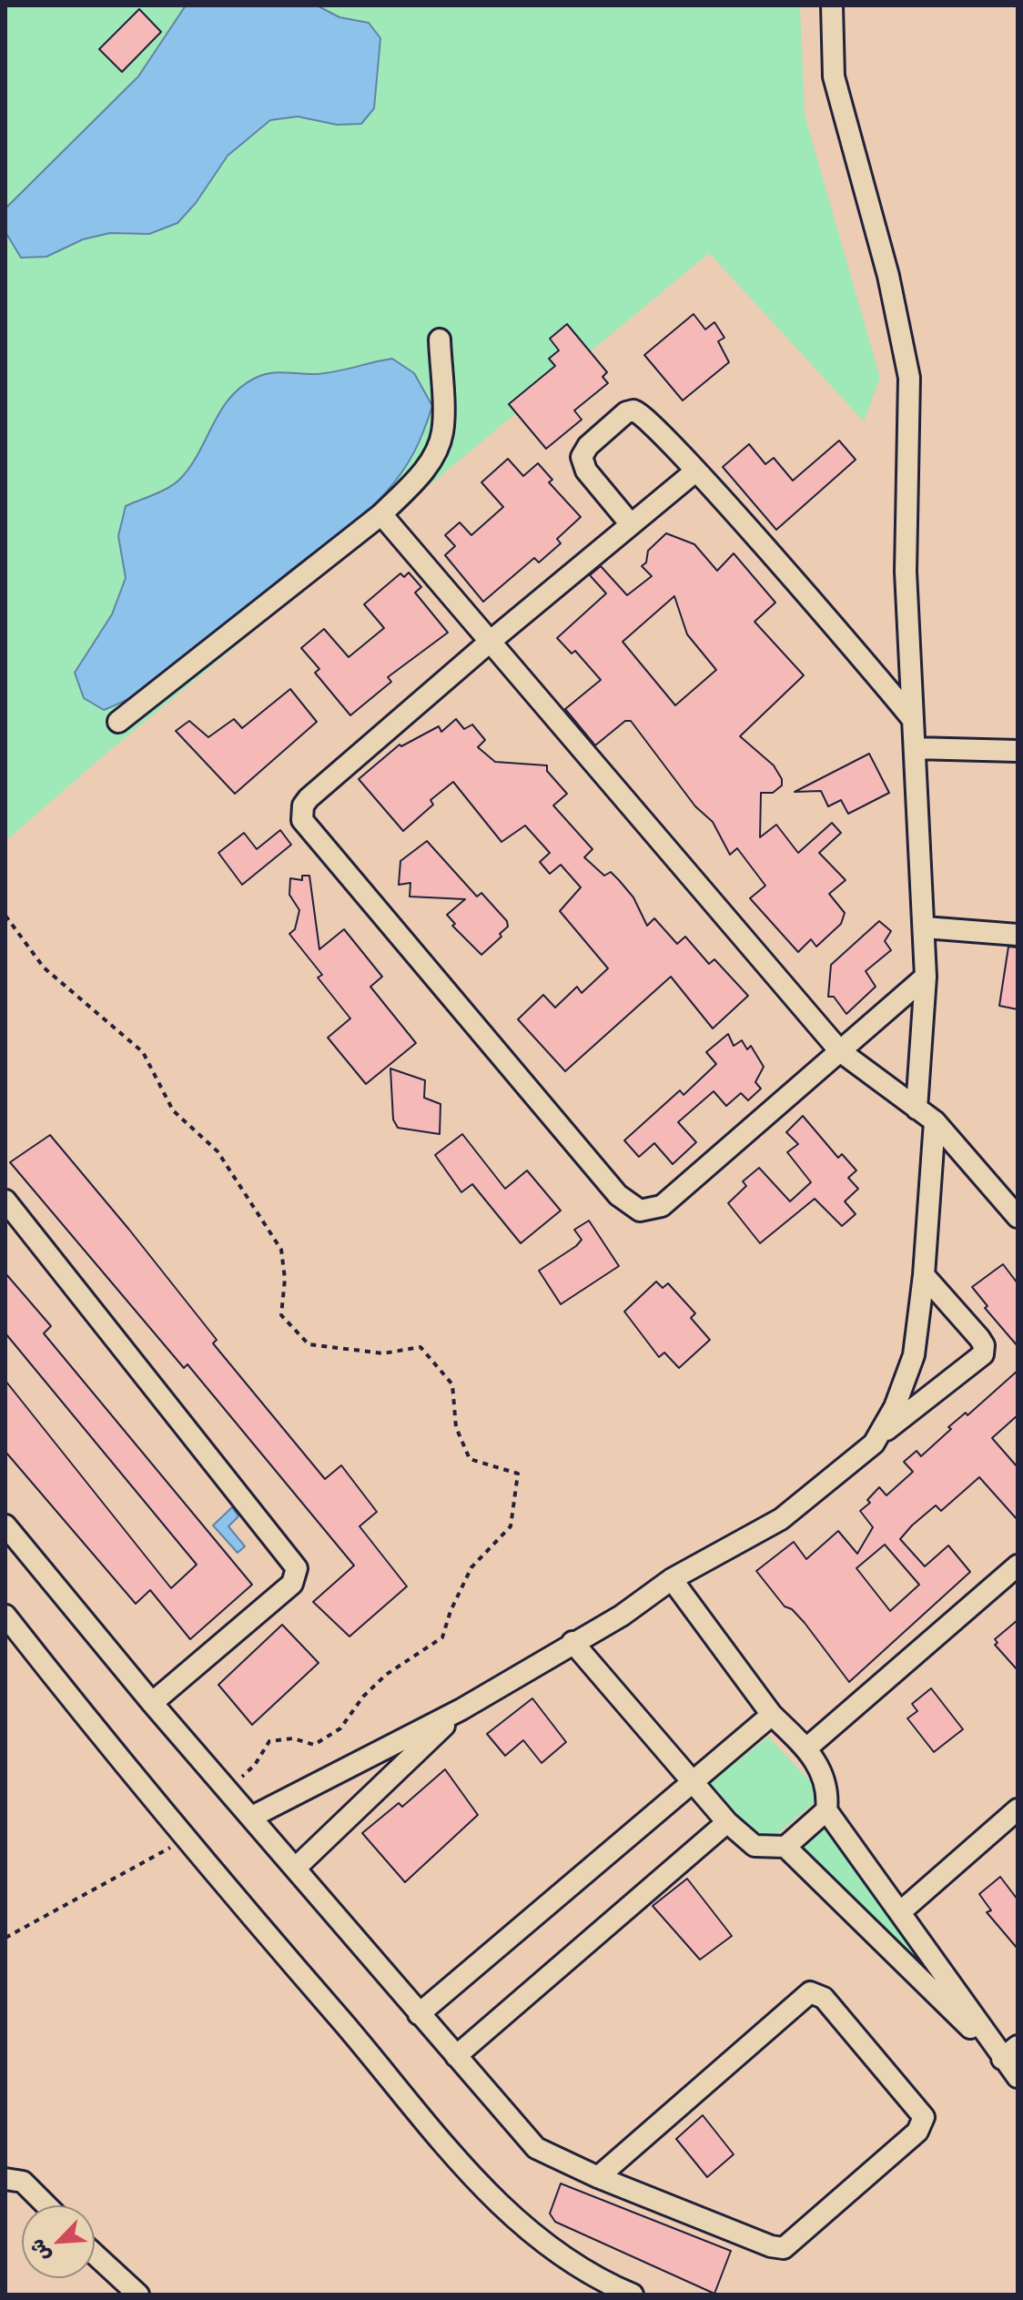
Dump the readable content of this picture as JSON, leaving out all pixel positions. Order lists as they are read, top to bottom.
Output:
{
  "north": "bottom left"
}
